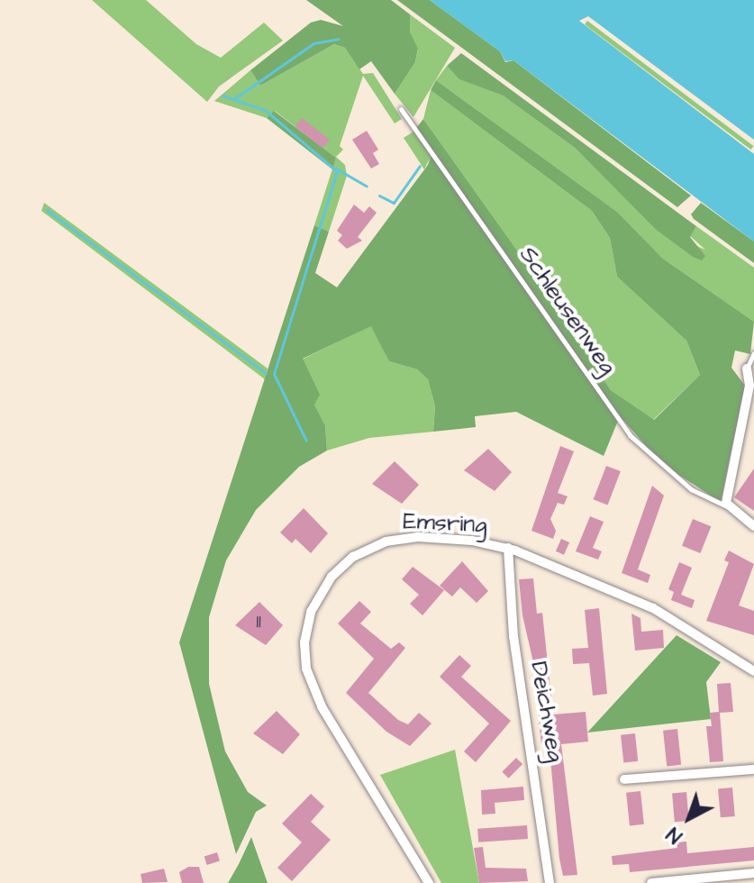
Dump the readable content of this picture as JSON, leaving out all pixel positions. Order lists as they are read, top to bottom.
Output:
{
  "streets": {
    "street": ["Schleusenweg", "Emsring", "Deichweg"]
  },
  "crossings": [
    ["Emsring", "Deichweg"]
  ],
  "house_numbers": ["11"],
  "north": "bottom left"
}
